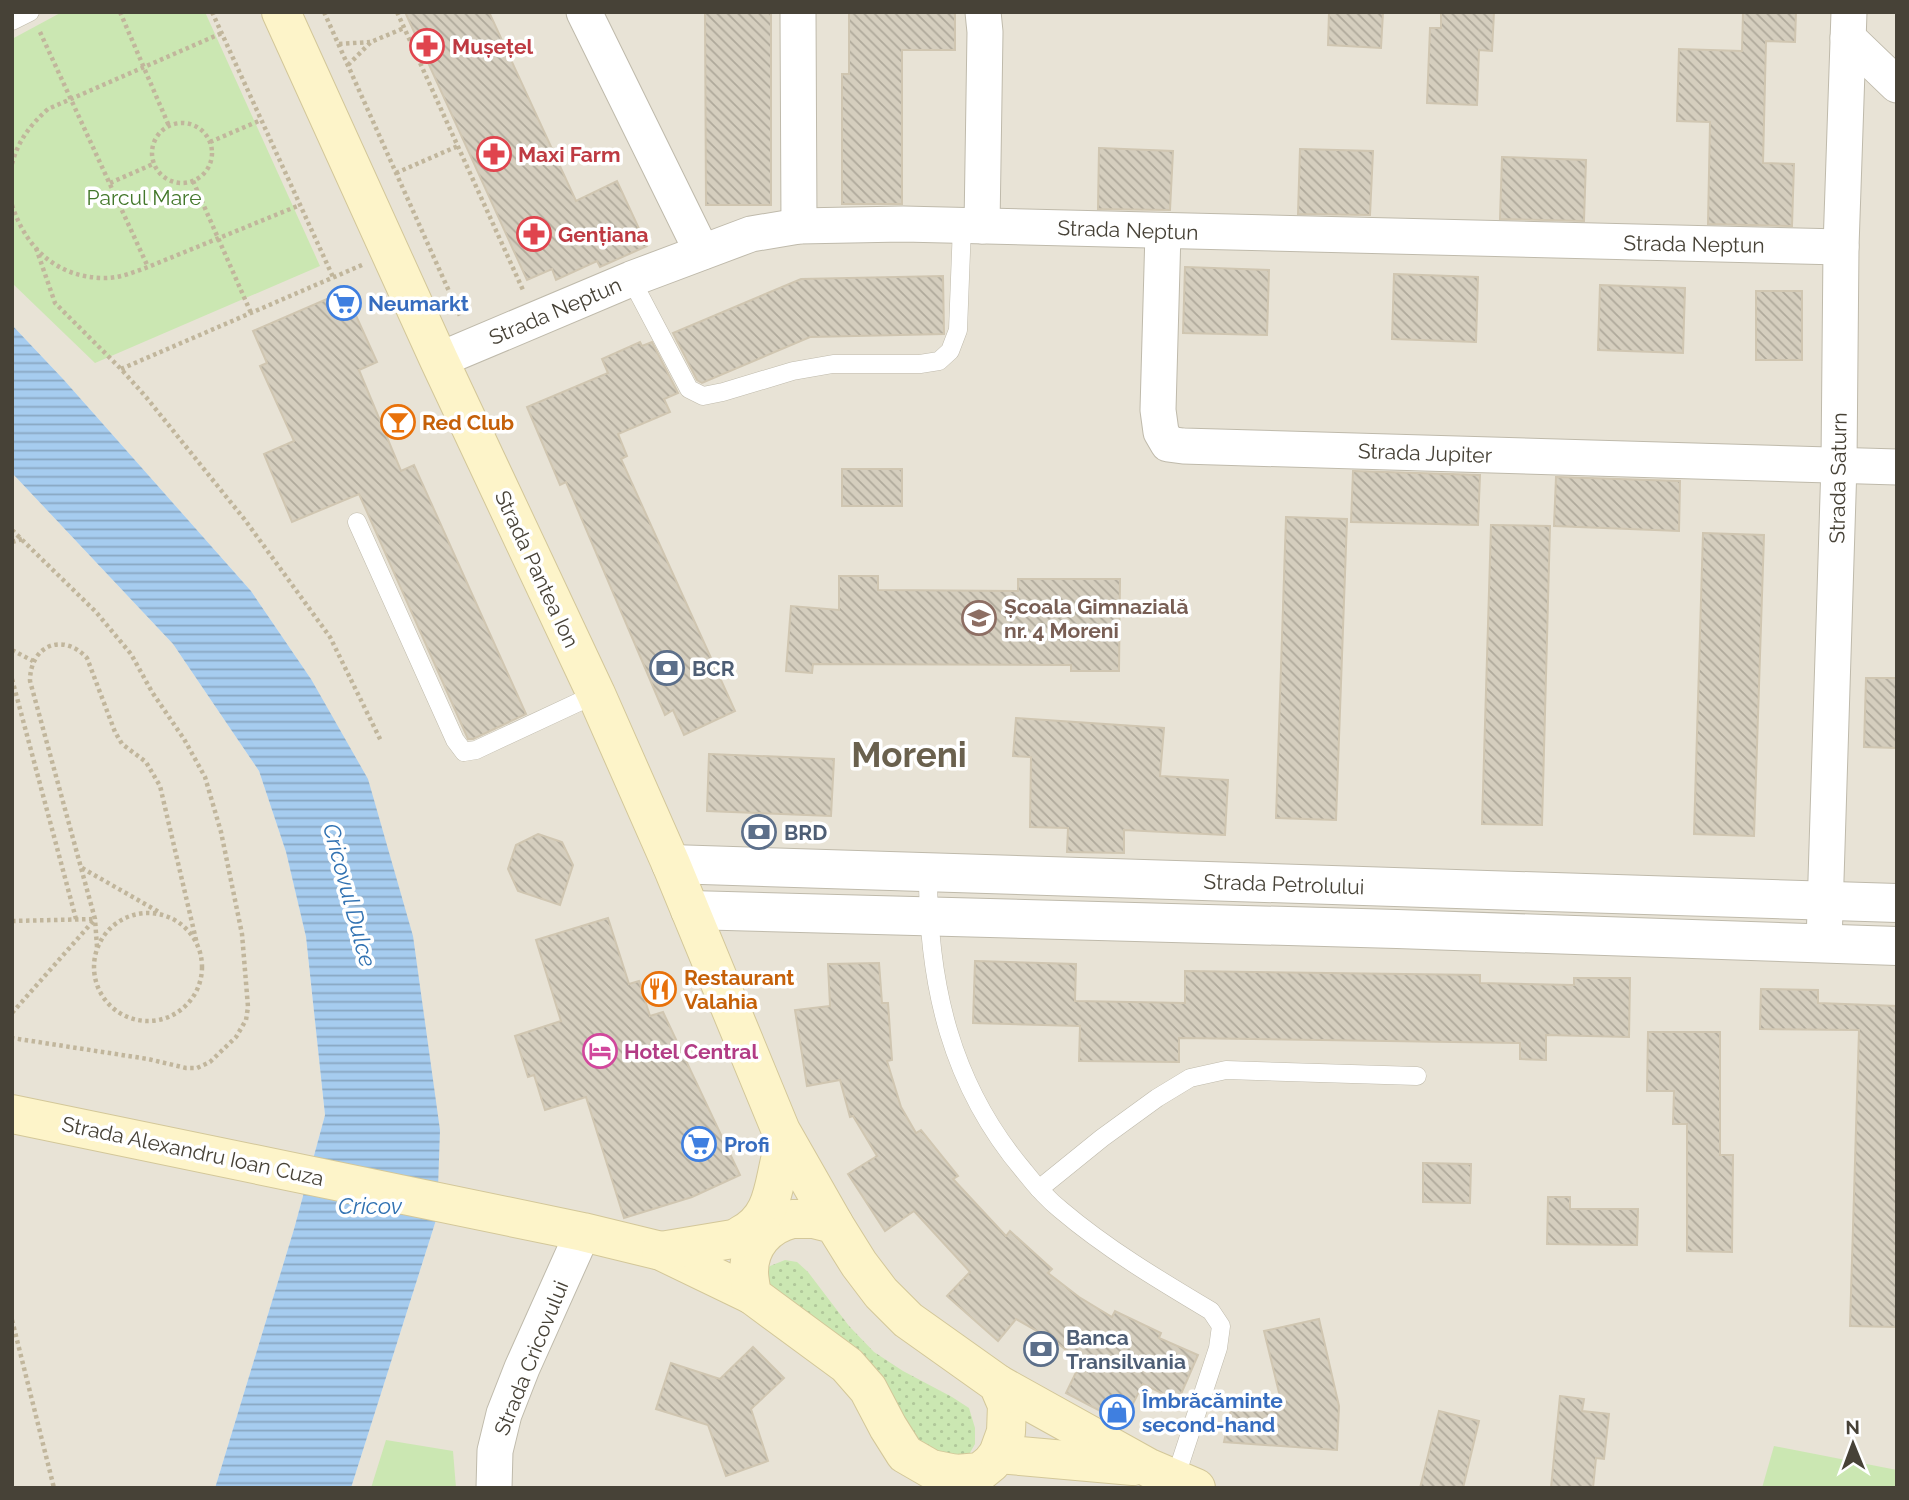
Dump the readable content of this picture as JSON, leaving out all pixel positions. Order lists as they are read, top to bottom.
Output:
{
  "streets": {
    "main road": ["Strada Pantea Ion", "Strada Alexandru Ioan Cuza"],
    "street": [
      "Strada Neptun",
      "Strada Jupiter",
      "Strada Saturn",
      "Strada Petrolului",
      "Strada Cricovului"
    ]
  },
  "crossings": [
    ["Strada Neptun", "Strada Jupiter"],
    ["Strada Neptun", "Strada Saturn"],
    ["Strada Neptun", "Strada Pantea Ion"],
    ["Strada Jupiter", "Strada Saturn"],
    ["Strada Saturn", "Strada Petrolului"],
    ["Strada Pantea Ion", "Strada Petrolului"],
    ["Strada Pantea Ion", "Strada Alexandru Ioan Cuza"],
    ["Strada Alexandru Ioan Cuza", "Strada Cricovului"]
  ],
  "districts": ["Moreni"],
  "water": ["Cricovul Dulce", "Cricov"],
  "parks": ["Parcul Mare"],
  "places": {
    "pharmacy": ["Mușețel", "Maxi Farm", "Gențiana"],
    "supermarket": ["Neumarkt", "Profi"],
    "bar": ["Red Club"],
    "school or university": ["Școala Gimnazială nr. 4 Moreni"],
    "bank": ["BCR", "BRD", "Banca Transilvania"],
    "restaurant": ["Restaurant Valahia"],
    "hotel": ["Hotel Central"],
    "shop": ["Îmbrăcăminte second-hand"]
  },
  "north": "top"
}
